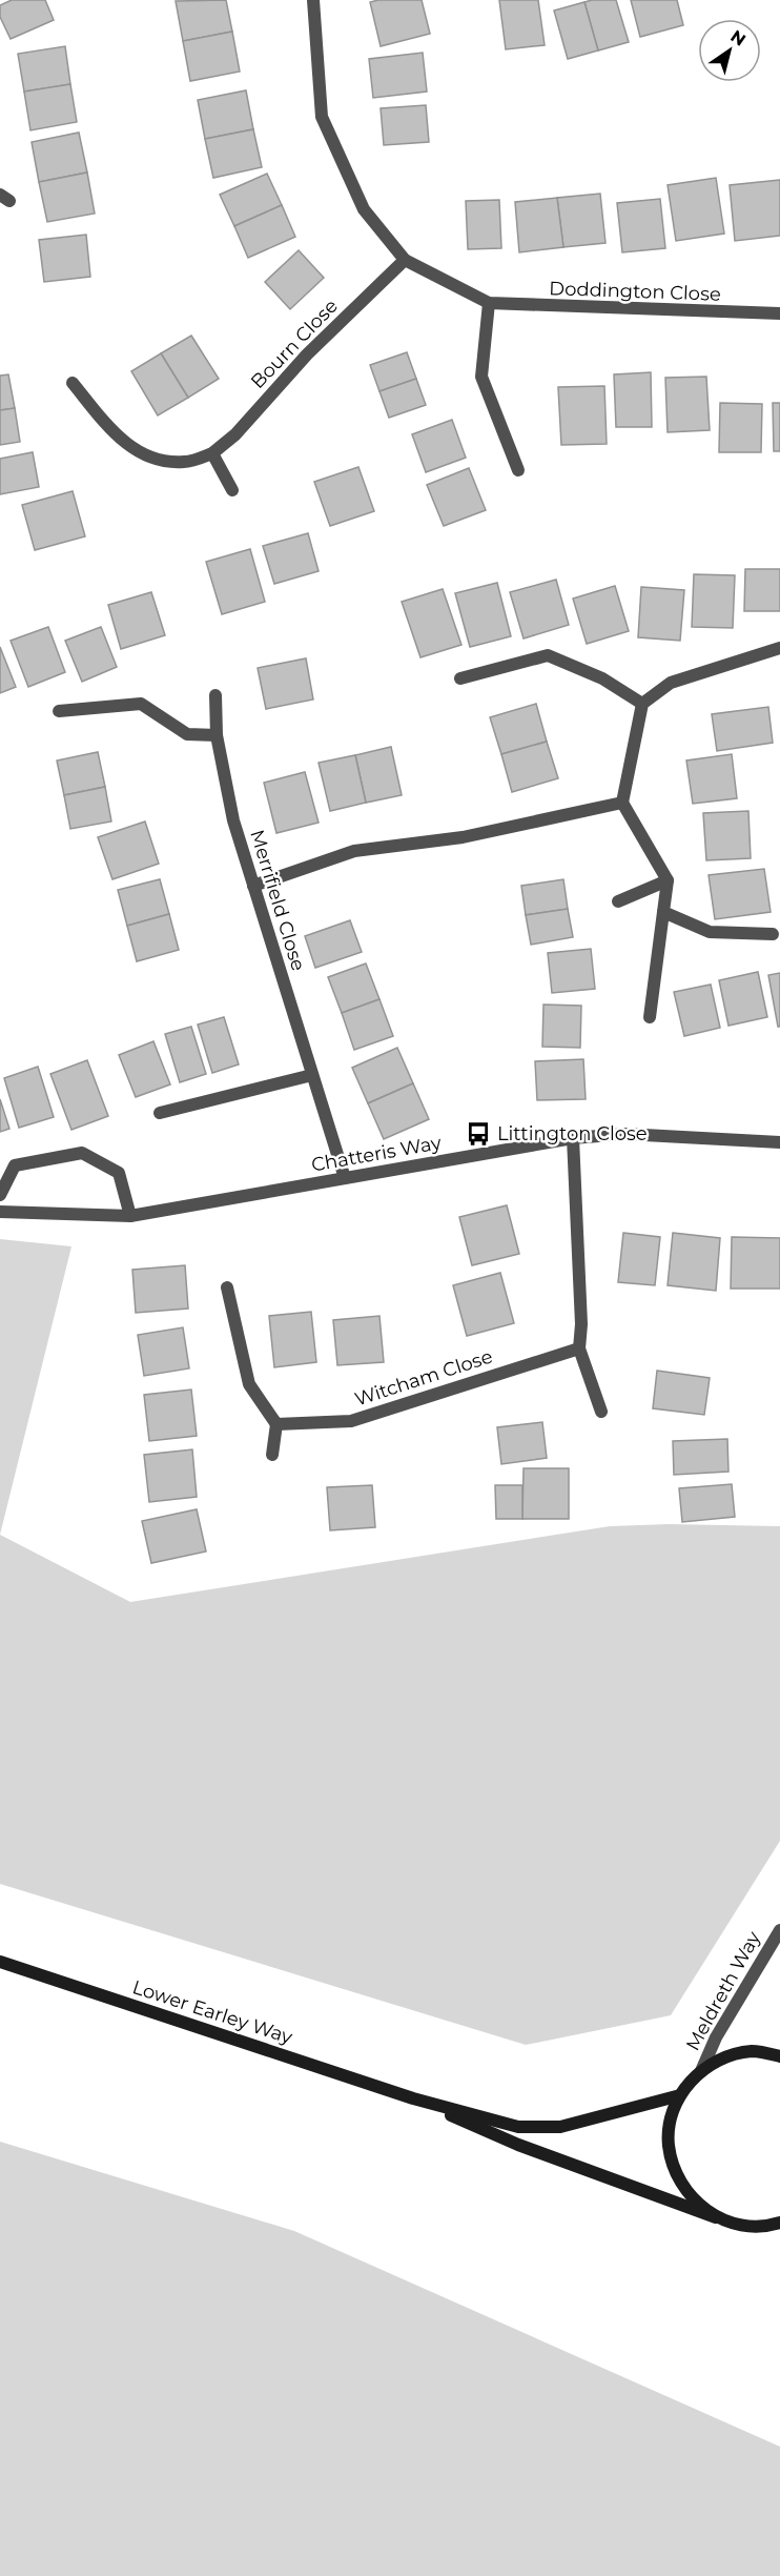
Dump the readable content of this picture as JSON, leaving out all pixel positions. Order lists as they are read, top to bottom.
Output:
{
  "streets": {
    "main road": ["Lower Earley Way"],
    "street": [
      "Doddington Close",
      "Bourn Close",
      "Merrifield Close",
      "Chatteris Way",
      "Witcham Close",
      "Meldreth Way"
    ]
  },
  "crossings": [
    ["Doddington Close", "Bourn Close"],
    ["Merrifield Close", "Chatteris Way"]
  ],
  "places": {
    "bus stop": ["Littington Close"]
  },
  "north": "top right"
}
